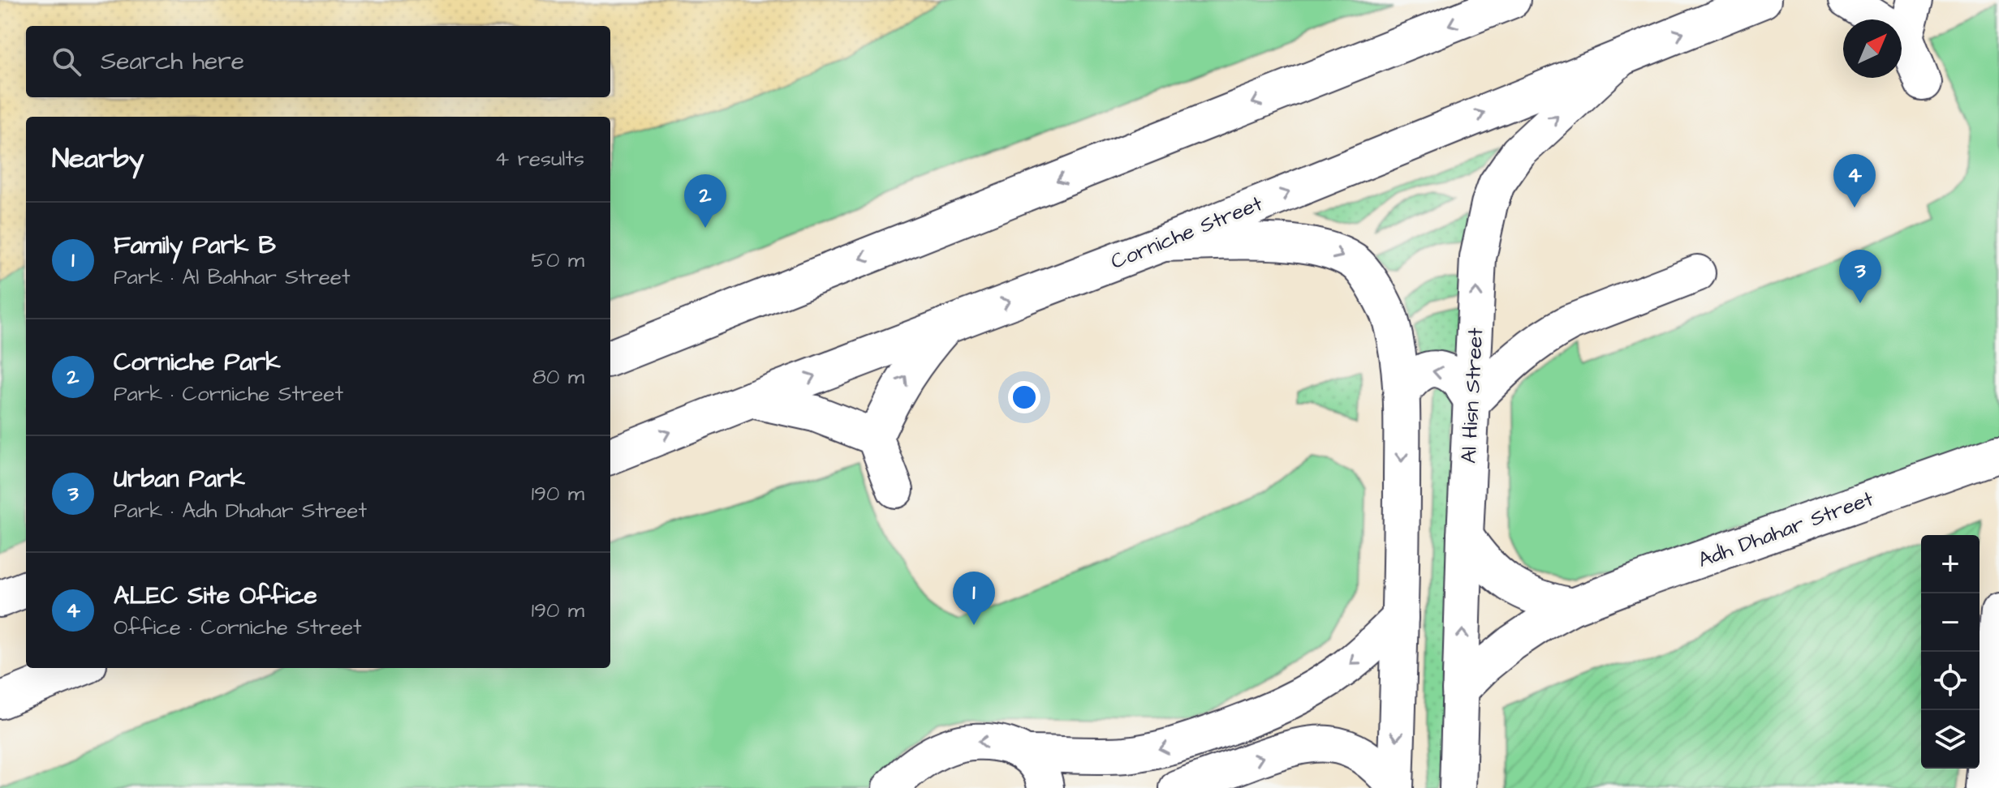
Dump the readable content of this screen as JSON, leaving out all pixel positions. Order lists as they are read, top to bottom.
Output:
{
  "streets": {
    "main road": ["Corniche Street", "Al Hisn Street", "Adh Dhahar Street"]
  },
  "crossings": [
    ["Corniche Street", "Al Hisn Street"],
    ["Al Hisn Street", "Adh Dhahar Street"]
  ],
  "one_way": ["Al Hisn Street"],
  "north": "top right",
  "page": {
    "search": "Search here",
    "heading": ["Nearby", "4 results"],
    "pins": [
      "4",
      "2",
      "3",
      "1"
    ],
    "list": [
      {
        "mark": "1",
        "name": "Family Park B",
        "note": "Park · Al Bahhar Street",
        "value": "50 m"
      },
      {
        "mark": "2",
        "name": "Corniche Park",
        "note": "Park · Corniche Street",
        "value": "80 m"
      },
      {
        "mark": "3",
        "name": "Urban Park",
        "note": "Park · Adh Dhahar Street",
        "value": "190 m"
      },
      {
        "mark": "4",
        "name": "ALEC Site Office",
        "note": "Office · Corniche Street",
        "value": "190 m"
      }
    ],
    "map_buttons": ["+", "−"]
  }
}
